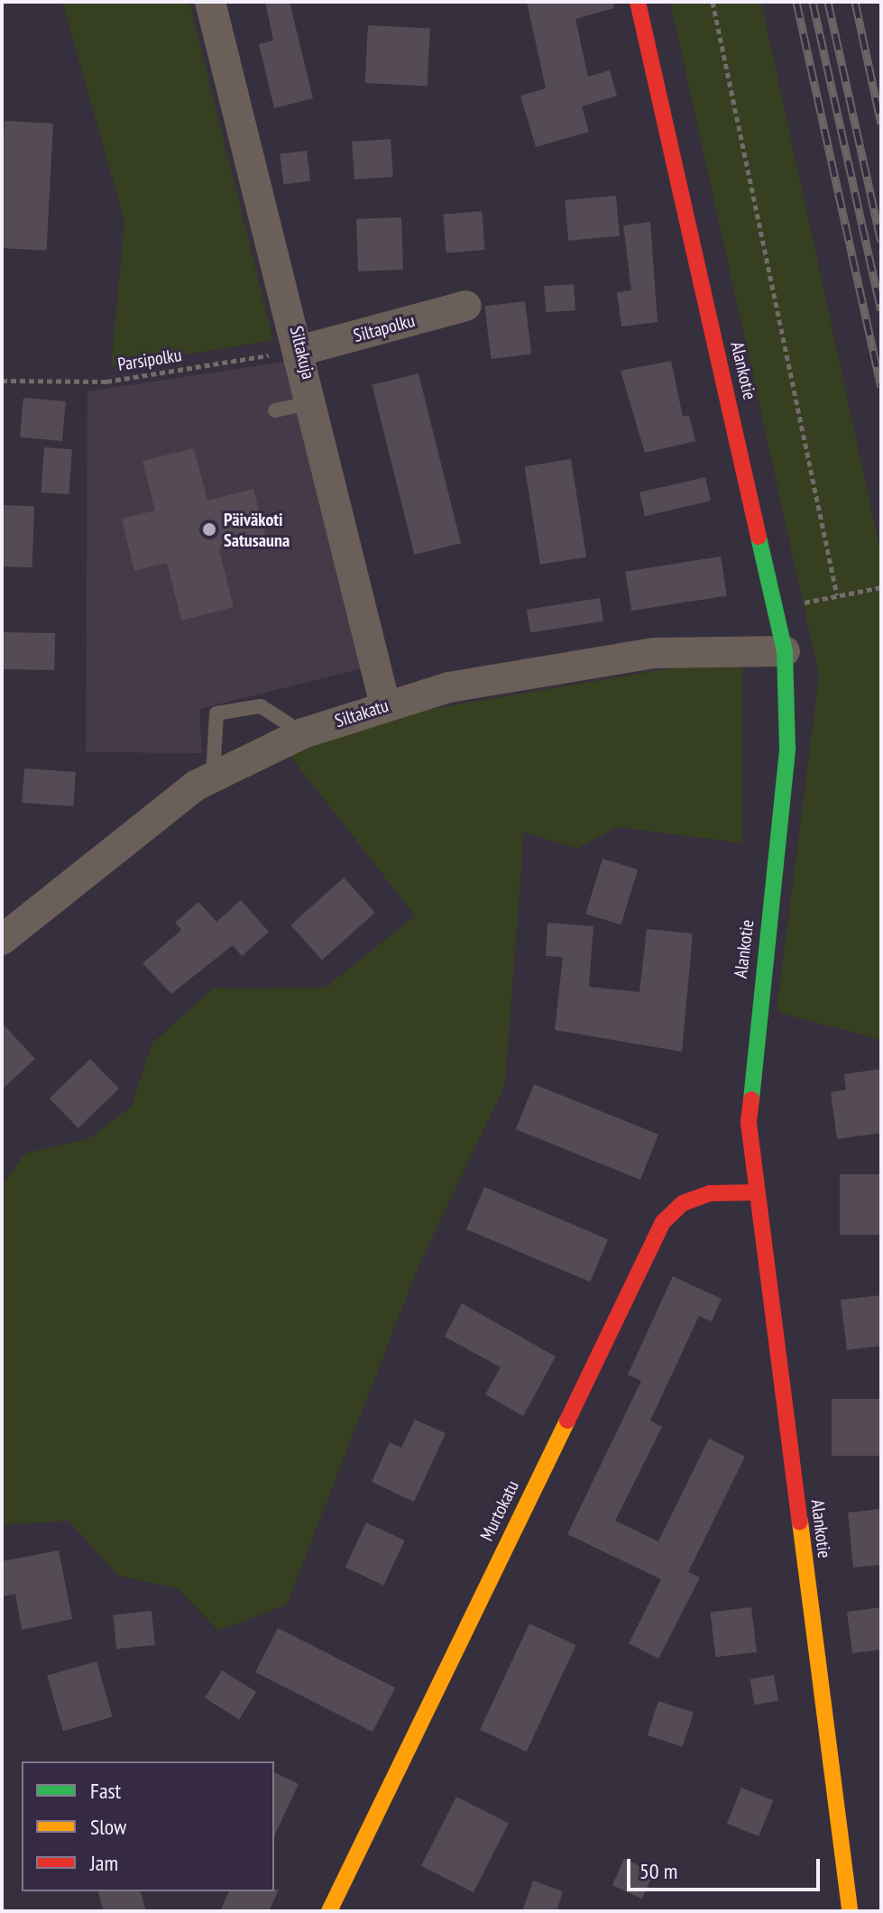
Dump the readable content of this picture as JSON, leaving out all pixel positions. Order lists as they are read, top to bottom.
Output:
{
  "streets": {
    "street": [
      "Siltapolku",
      "Siltakuja",
      "Alankotie",
      "Siltakatu",
      "Murtokatu"
    ],
    "path": ["Parsipolku"]
  },
  "crossings": [
    ["Siltapolku", "Siltakuja"],
    ["Siltapolku", "Parsipolku"],
    ["Siltakuja", "Parsipolku"],
    ["Siltakuja", "Siltakatu"],
    ["Alankotie", "Siltakatu"],
    ["Alankotie", "Murtokatu"]
  ],
  "places": ["Päiväkoti Satusauna"],
  "legend": ["Fast", "Slow", "Jam"],
  "scale_bar": "50 m"
}
